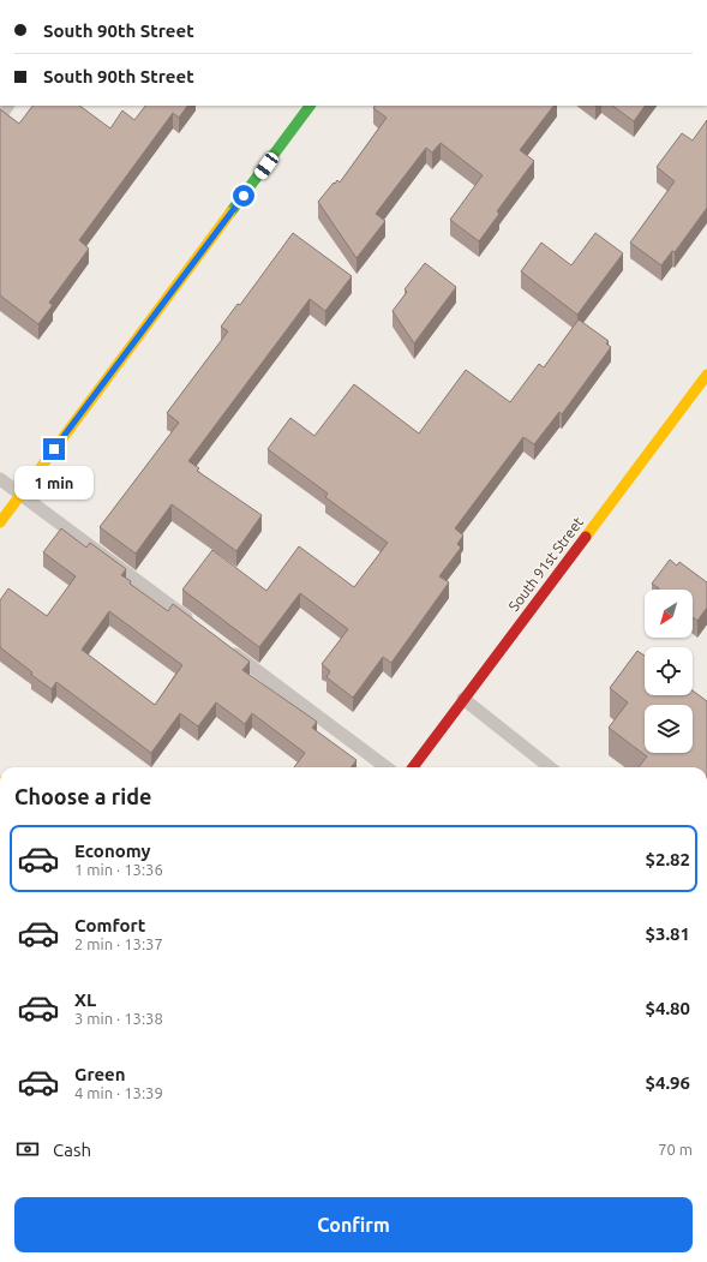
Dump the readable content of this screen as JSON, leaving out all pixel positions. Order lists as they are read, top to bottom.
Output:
{
  "streets": {
    "street": ["South 91st Street"]
  },
  "north": "bottom left",
  "page": {
    "banner": ["South 90th Street", "South 90th Street"],
    "bubble": "1 min",
    "heading": "Choose a ride",
    "list": [
      {
        "name": "Economy",
        "note": "1 min · 13:36",
        "value": "$2.82"
      },
      {
        "name": "Comfort",
        "note": "2 min · 13:37",
        "value": "$3.81"
      },
      {
        "name": "XL",
        "note": "3 min · 13:38",
        "value": "$4.80"
      },
      {
        "name": "Green",
        "note": "4 min · 13:39",
        "value": "$4.96"
      }
    ],
    "pay": ["Cash", "70 m"],
    "buttons": "Confirm"
  }
}
